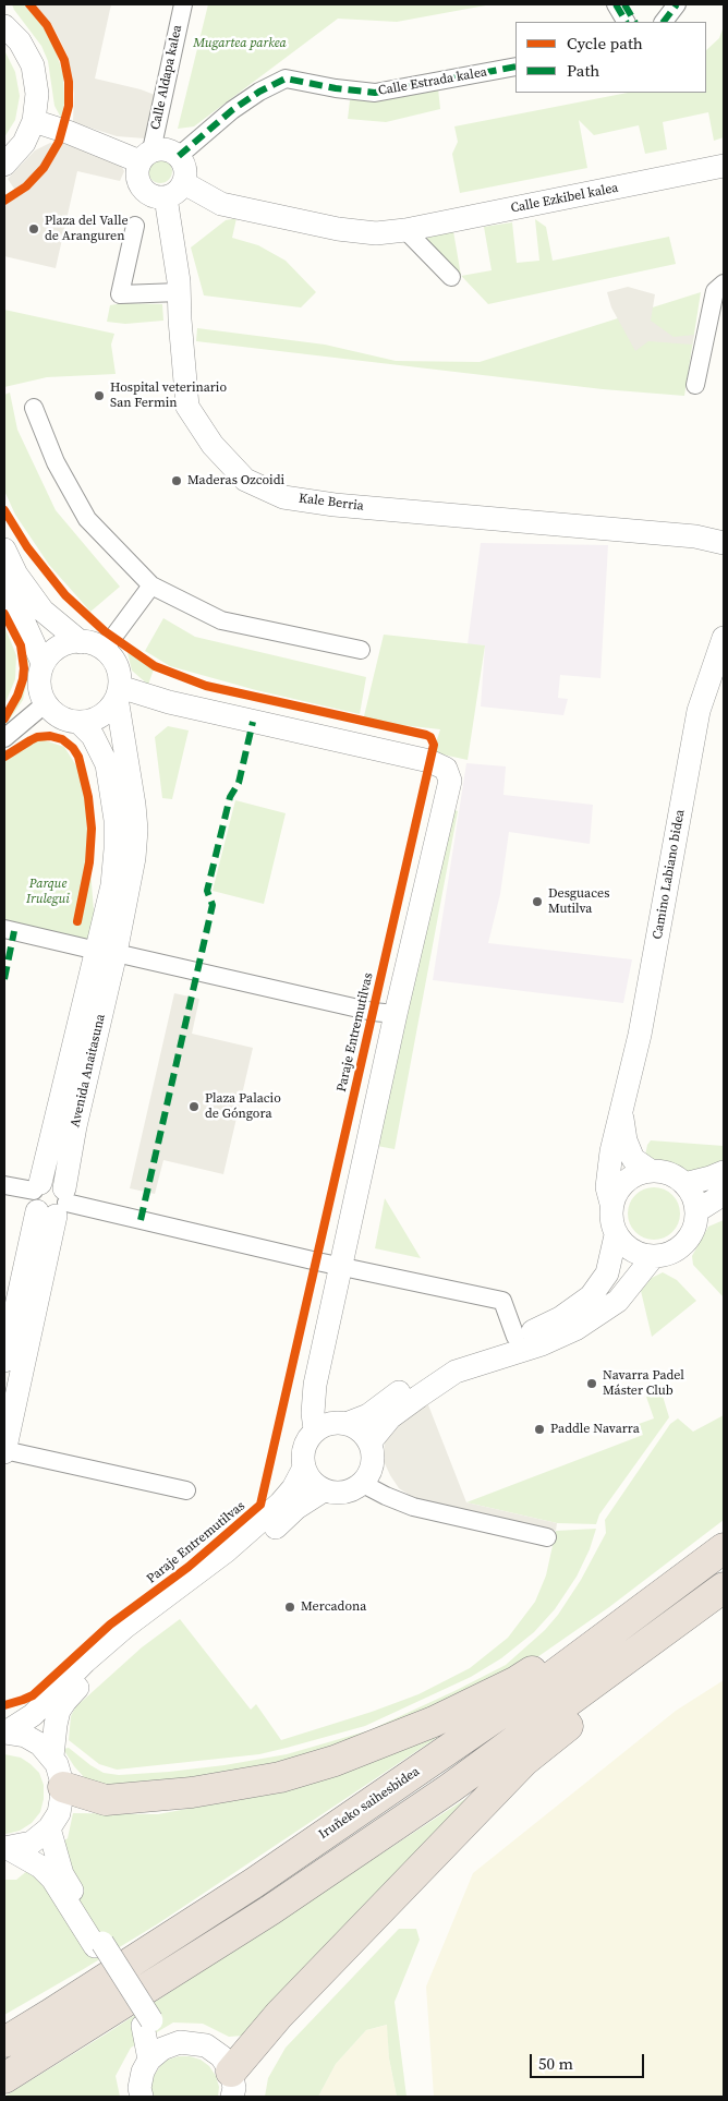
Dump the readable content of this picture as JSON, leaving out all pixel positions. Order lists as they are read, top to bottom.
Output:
{
  "streets": {
    "highway": ["Iruñeko saihesbidea"],
    "street": [
      "Calle Aldapa kalea",
      "Calle Estrada kalea",
      "Calle Ezkibel kalea",
      "Kale Berria",
      "Camino Labiano bidea",
      "Paraje Entremutilvas",
      "Avenida Anaitasuna"
    ]
  },
  "crossings": [
    ["Calle Aldapa kalea", "Calle Estrada kalea"],
    ["Calle Aldapa kalea", "Calle Ezkibel kalea"],
    ["Calle Aldapa kalea", "Kale Berria"],
    ["Calle Estrada kalea", "Calle Ezkibel kalea"],
    ["Calle Estrada kalea", "Kale Berria"],
    ["Calle Ezkibel kalea", "Kale Berria"],
    ["Paraje Entremutilvas", "Avenida Anaitasuna"]
  ],
  "parks": ["Mugartea parkea", "Parque Irulegui"],
  "places": [
    "Plaza del Valle de Aranguren",
    "Hospital veterinario San Fermin",
    "Maderas Ozcoidi",
    "Desguaces Mutilva",
    "Plaza Palacio de Góngora",
    "Navarra Padel Máster Club",
    "Paddle Navarra",
    "Mercadona"
  ],
  "legend": ["Cycle path", "Path"],
  "scale_bar": "50 m"
}
